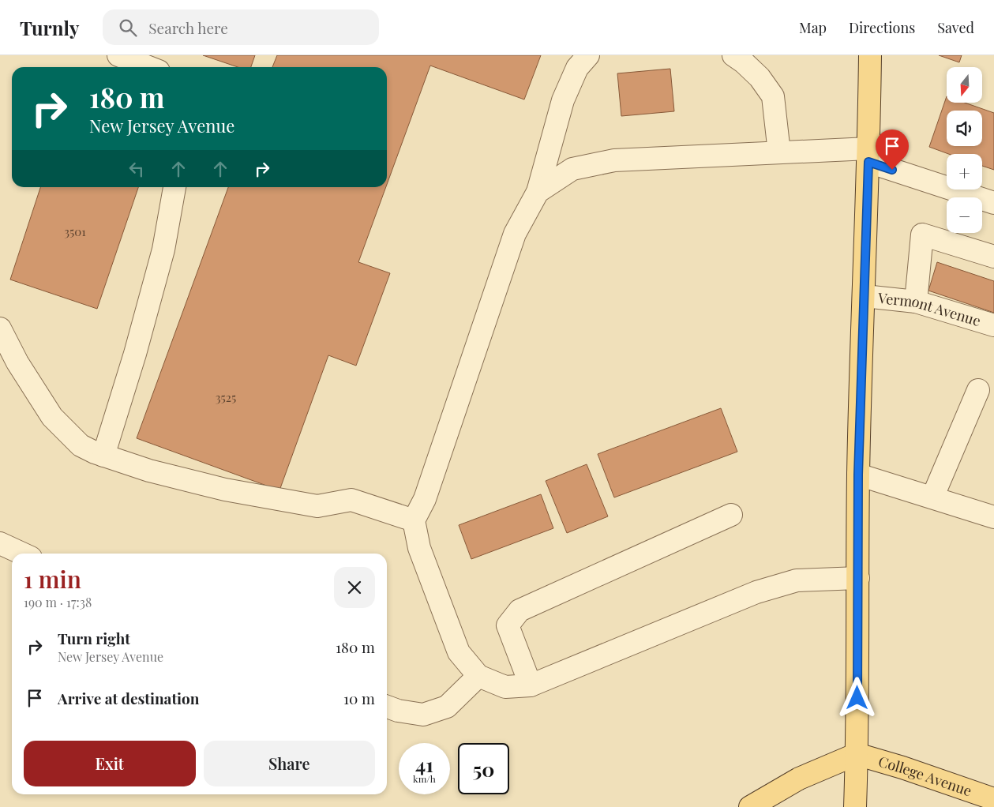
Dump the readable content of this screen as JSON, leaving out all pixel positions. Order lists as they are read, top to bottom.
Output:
{
  "streets": {
    "main road": ["College Avenue"],
    "street": ["Vermont Avenue"]
  },
  "house_numbers": ["3501", "3525"],
  "north": "bottom",
  "page": {
    "header": "Turnly",
    "search": "Search here",
    "nav": ["Map", "Directions", "Saved"],
    "map_buttons": ["+", "−"],
    "turn": ["180 m", "New Jersey Avenue"],
    "heading": ["1 min", "190 m · 17:38"],
    "list": [
      {
        "name": "Turn right",
        "note": "New Jersey Avenue",
        "value": "180 m"
      },
      {
        "name": "Arrive at destination",
        "value": "10 m"
      }
    ],
    "buttons": ["Exit", "Share"],
    "speed": "41 km/h",
    "limit": "50"
  }
}
